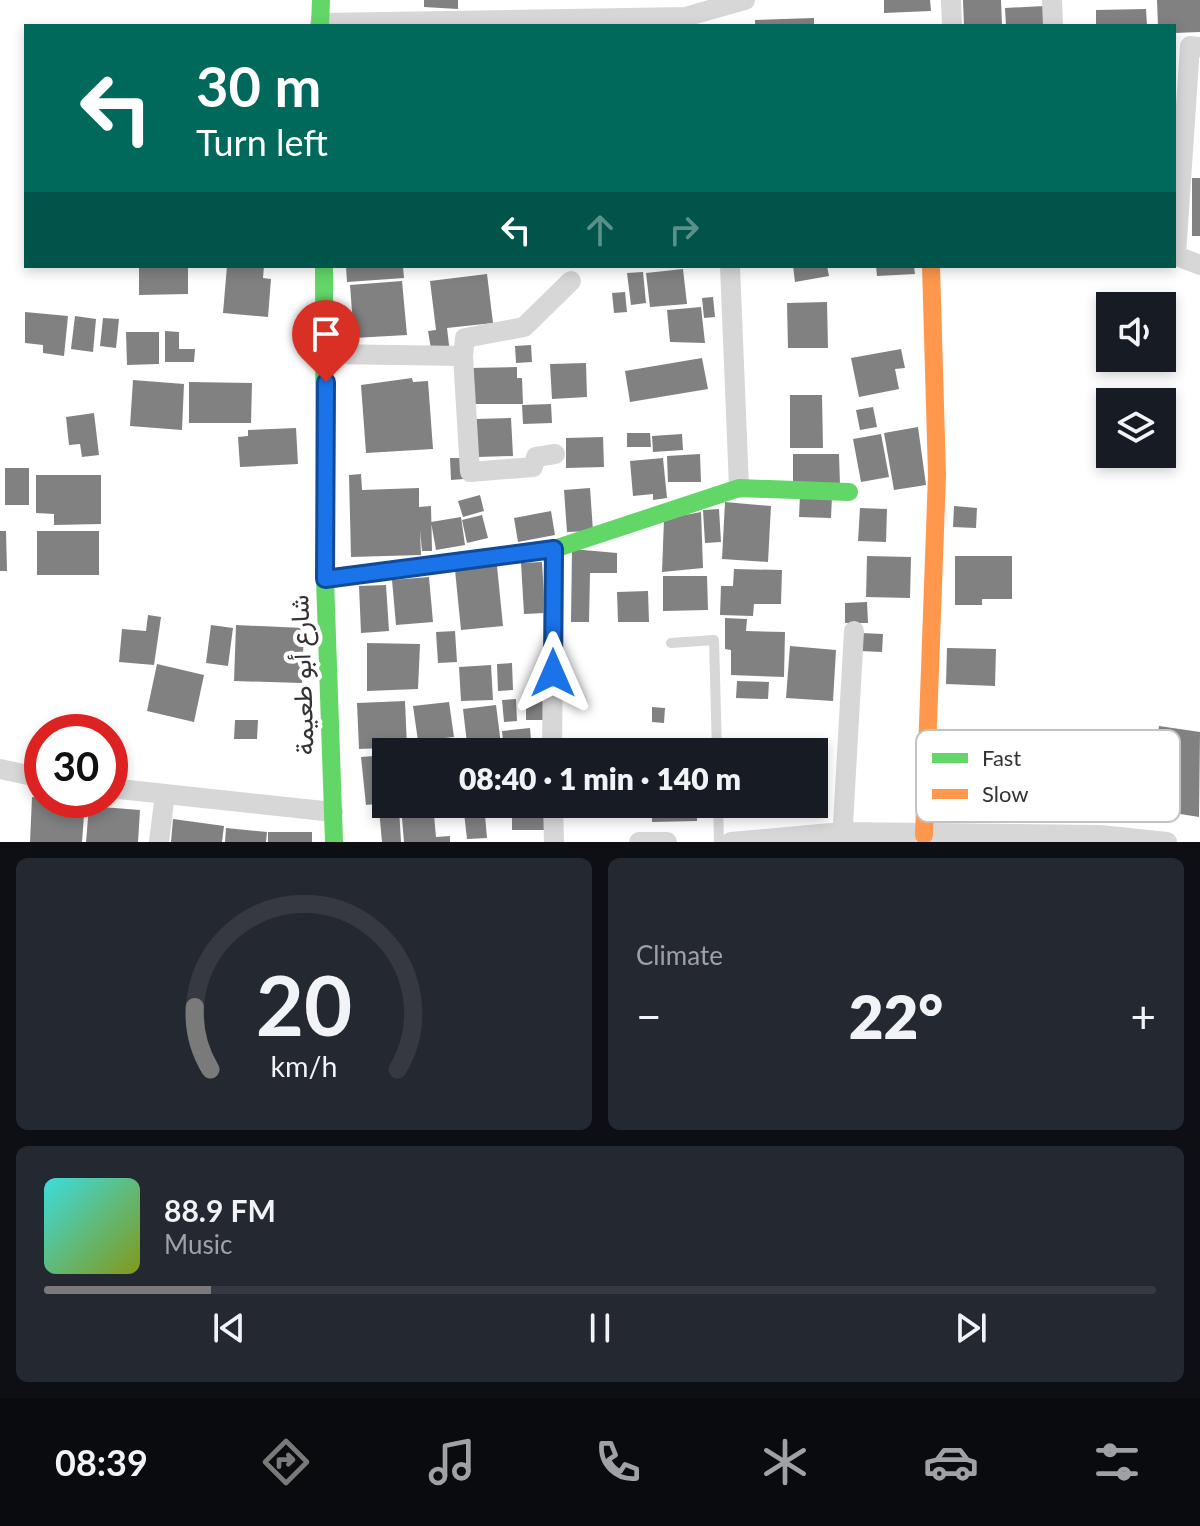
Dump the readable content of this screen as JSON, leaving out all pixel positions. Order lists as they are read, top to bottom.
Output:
{
  "streets": {
    "street": ["شارع أبو طعيمة"]
  },
  "legend": ["Fast", "Slow"],
  "page": {
    "turn": ["30 m", "Turn left"],
    "limit": "30",
    "trip": "08:40 · 1 min · 140 m",
    "tile": "Climate",
    "heat": ["−", "22°", "+"],
    "song": ["88.9 FM", "Music"],
    "tabs": "08:39",
    "gauge": ["20", "km/h"]
  }
}
